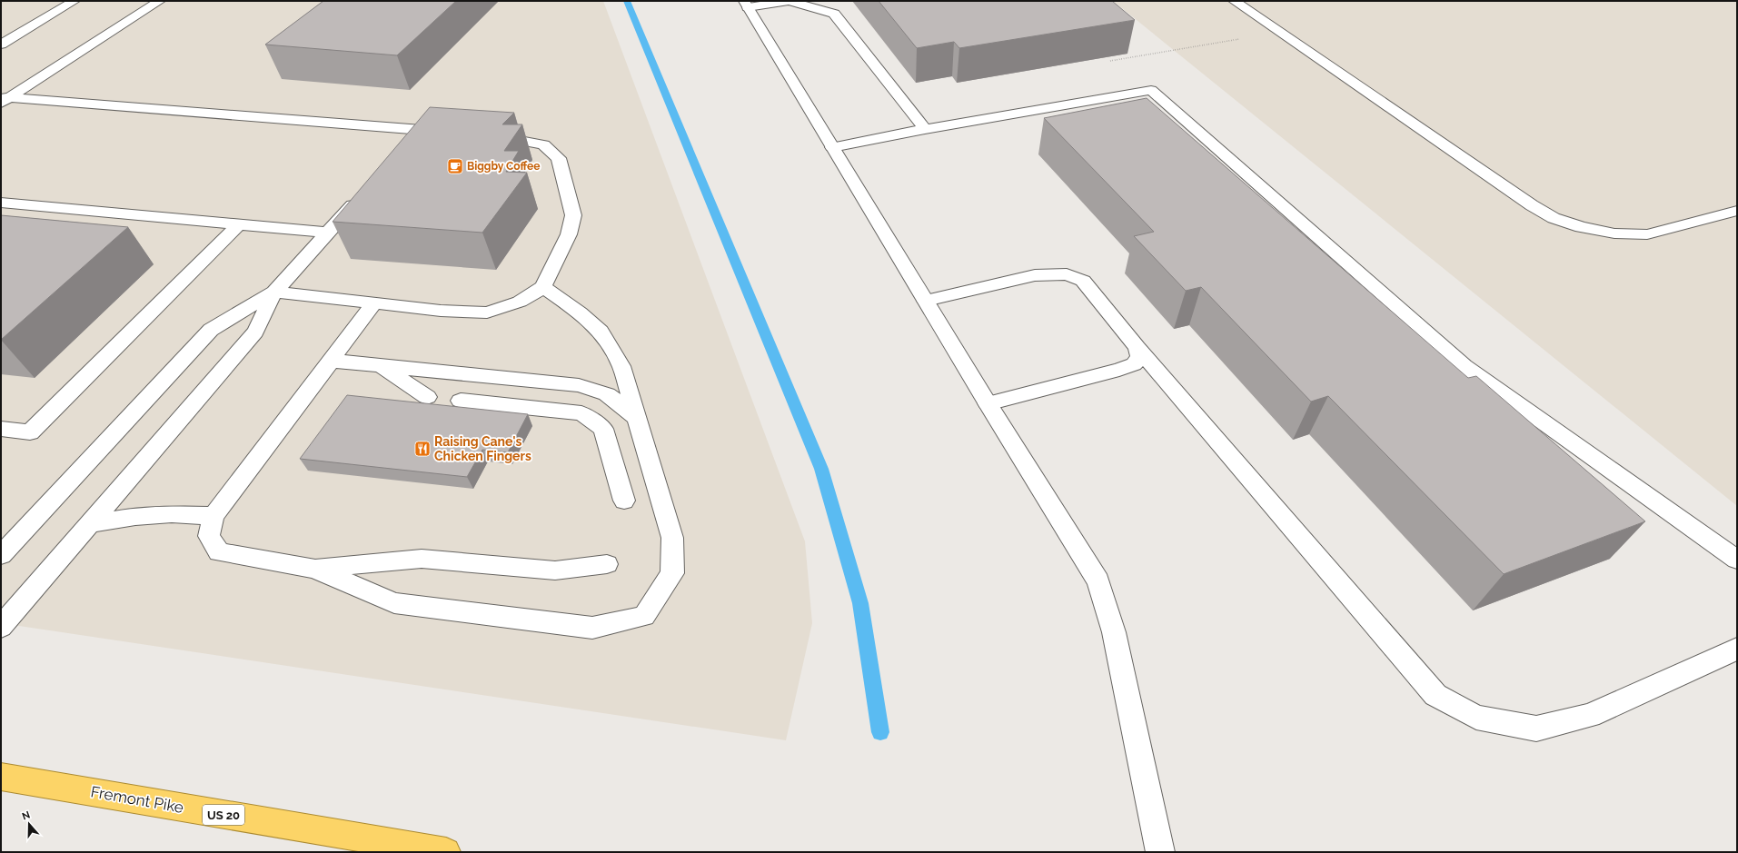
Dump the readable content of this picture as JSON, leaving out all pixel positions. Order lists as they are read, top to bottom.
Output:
{
  "streets": {
    "highway": ["Fremont Pike", "US 20"]
  },
  "places": {
    "cafe": ["Biggby Coffee"],
    "restaurant": ["Raising Cane's Chicken Fingers"]
  },
  "north": "top"
}
